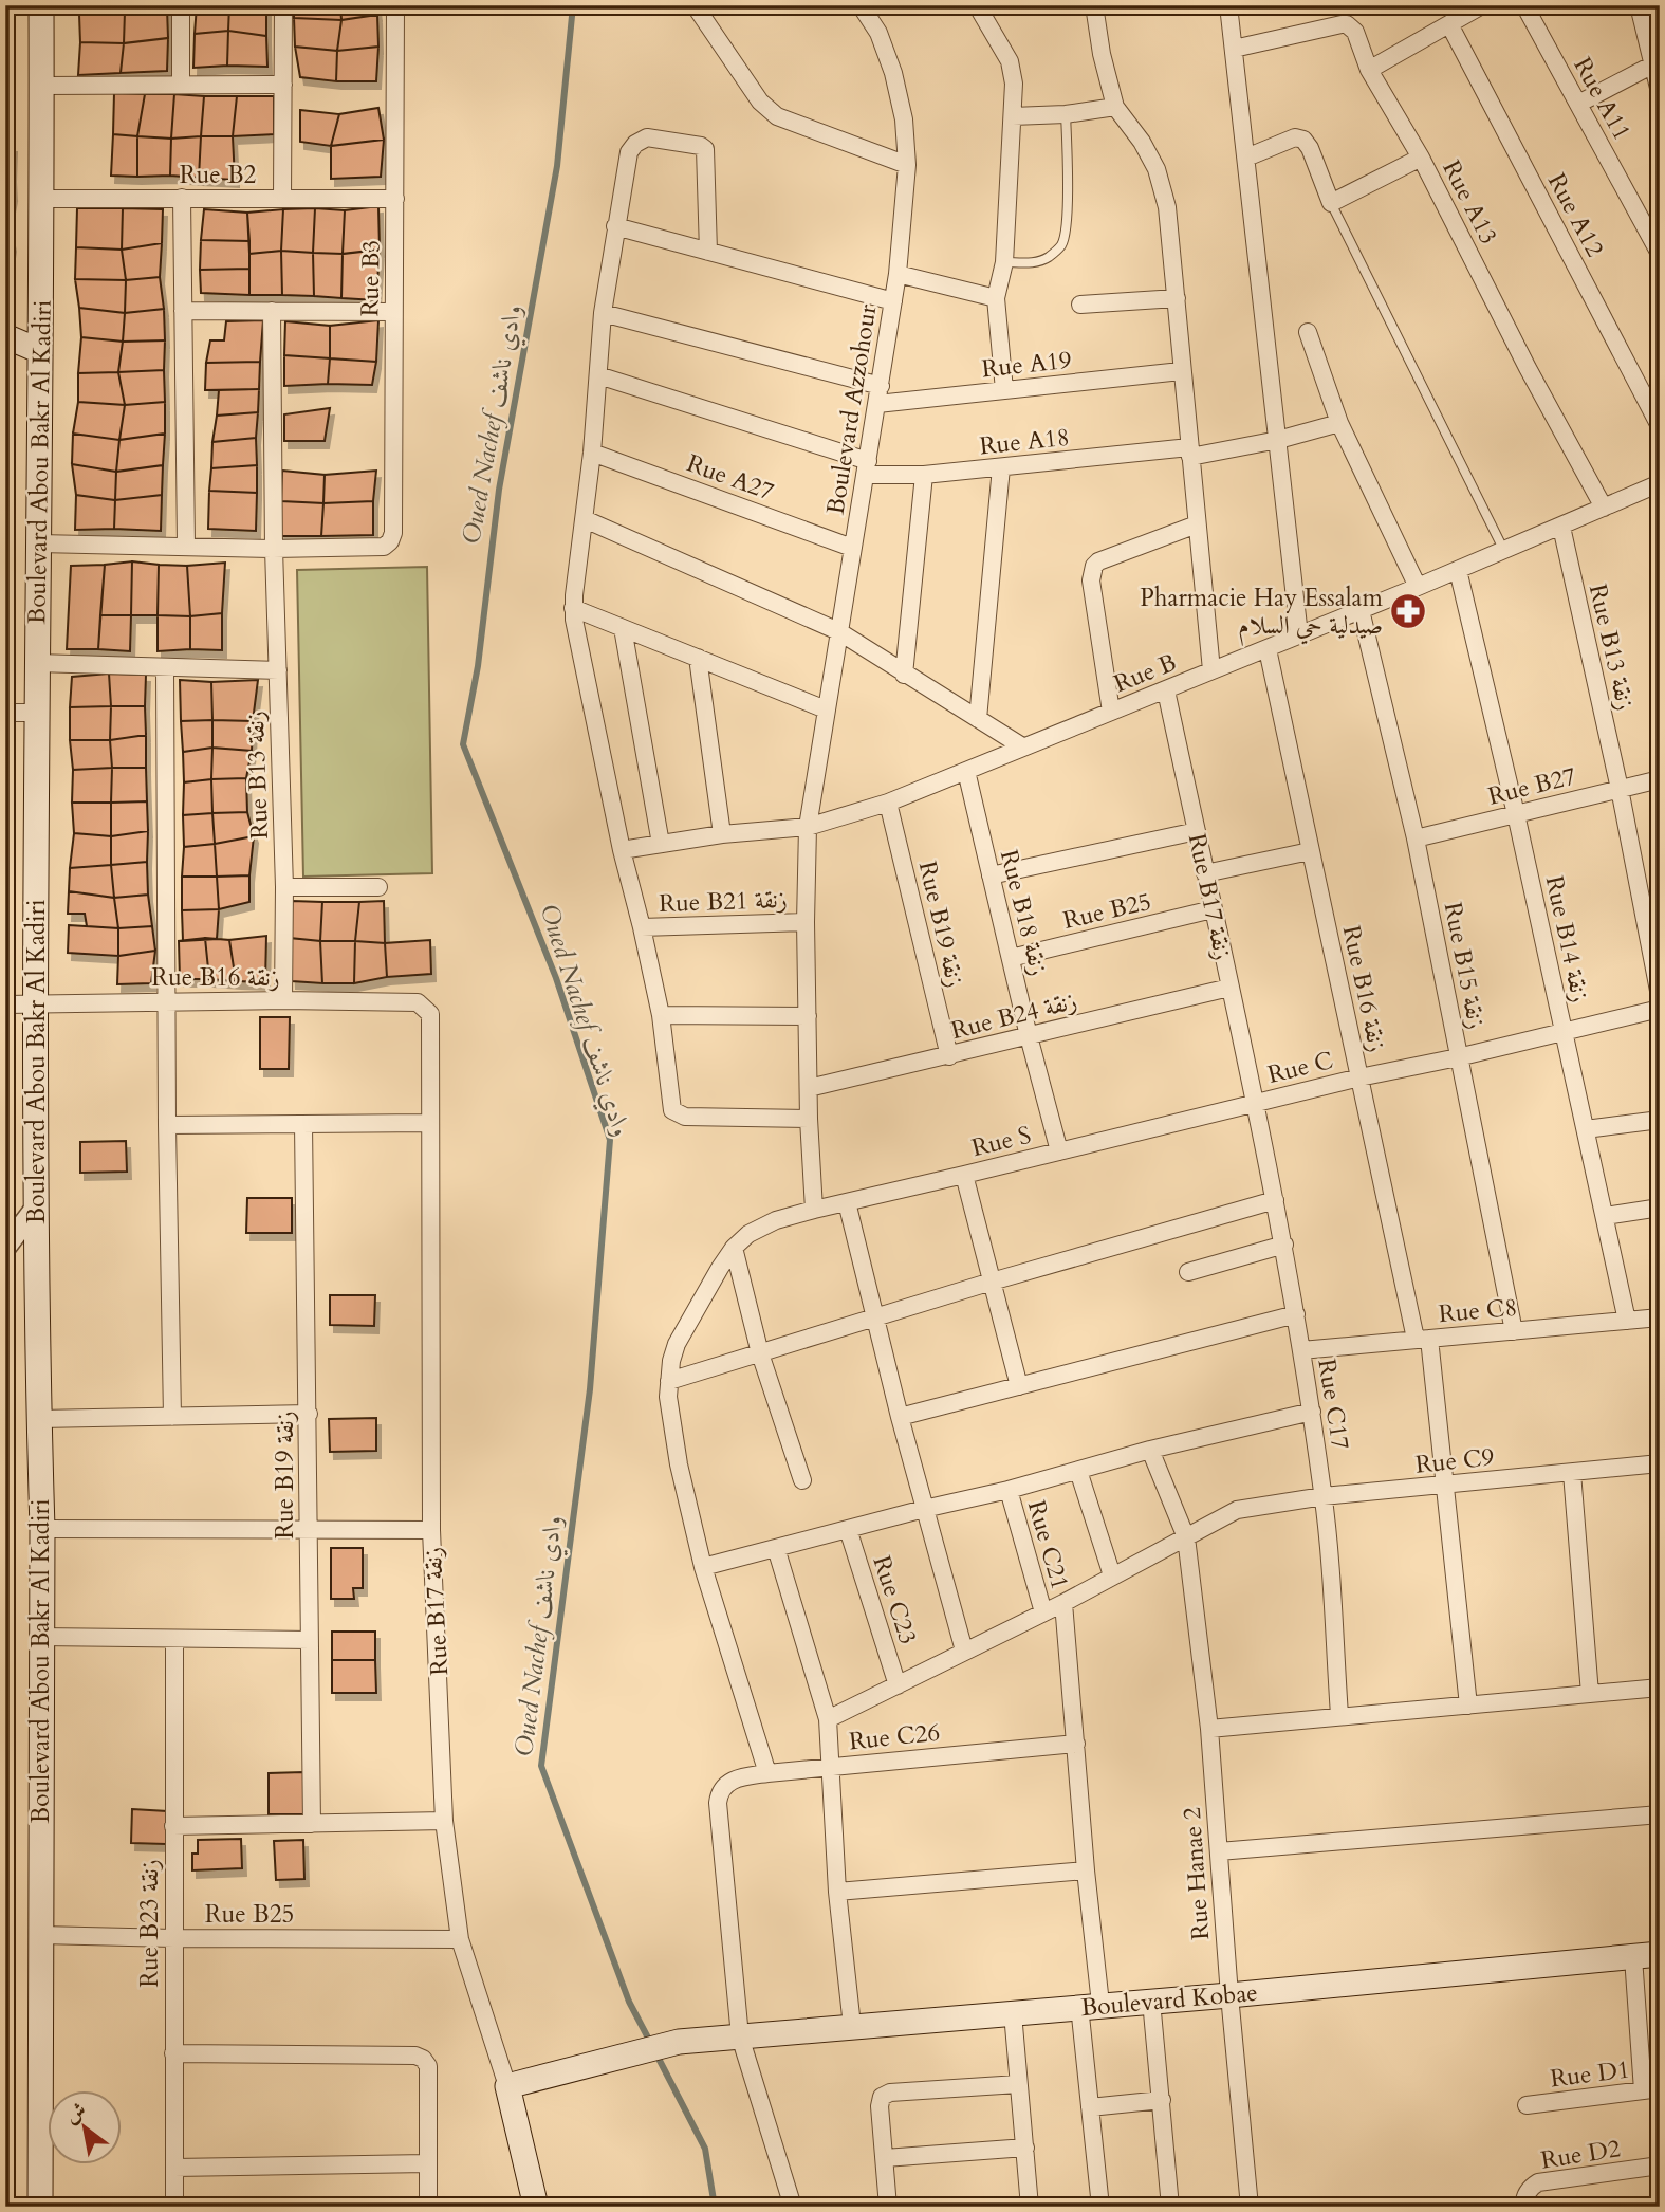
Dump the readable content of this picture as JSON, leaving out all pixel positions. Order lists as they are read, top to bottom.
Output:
{
  "streets": {
    "main road": ["Boulevard Abou Bakr Al Kadiri", "Rue B17 زنقة", "Boulevard Kobae"],
    "street": [
      "Rue A11",
      "Rue B2",
      "Rue A13",
      "Rue A12",
      "Rue B3",
      "Rue A19",
      "Boulevard Azzohour",
      "Rue A18",
      "Rue A27",
      "Rue B13 زنقة",
      "Rue B",
      "Rue B27",
      "Rue B21 زنقة",
      "Rue B25",
      "Rue B18 زنقة",
      "Rue B19 زنقة",
      "Rue B14 زنقة",
      "Rue B15 زنقة",
      "Rue B16 زنقة",
      "Rue B24 زنقة",
      "Rue C",
      "Rue S",
      "Rue C8",
      "Rue C17",
      "Rue C9",
      "Rue C21",
      "Rue C23",
      "Rue C26",
      "Rue Hanae 2",
      "Rue B23 زنقة",
      "Rue D1",
      "Rue D2"
    ]
  },
  "crossings": [
    ["Rue B2", "Rue B3"],
    ["Rue B2", "Boulevard Abou Bakr Al Kadiri"],
    ["Rue A13", "Rue B"],
    ["Rue B3", "Rue B13 زنقة"],
    ["Rue A19", "Boulevard Azzohour"],
    ["Boulevard Azzohour", "Rue A18"],
    ["Boulevard Azzohour", "Rue A27"],
    ["Boulevard Azzohour", "Rue B"],
    ["Boulevard Azzohour", "Rue B21 زنقة"],
    ["Boulevard Azzohour", "Rue B24 زنقة"],
    ["Boulevard Azzohour", "Rue S"],
    ["Boulevard Abou Bakr Al Kadiri", "Rue B25"],
    ["Boulevard Abou Bakr Al Kadiri", "Rue B16 زنقة"],
    ["Rue B13 زنقة", "Rue B"],
    ["Rue B13 زنقة", "Rue B27"],
    ["Rue B13 زنقة", "Rue B16 زنقة"],
    ["Rue B", "Rue B17 زنقة"],
    ["Rue B", "Rue B18 زنقة"],
    ["Rue B", "Rue B19 زنقة"],
    ["Rue B", "Rue B14 زنقة"],
    ["Rue B", "Rue B15 زنقة"],
    ["Rue B", "Rue B16 زنقة"],
    ["Rue B27", "Rue B14 زنقة"],
    ["Rue B27", "Rue B15 زنقة"],
    ["Rue B17 زنقة", "Rue B25"],
    ["Rue B17 زنقة", "Rue B16 زنقة"],
    ["Rue B17 زنقة", "Rue B24 زنقة"],
    ["Rue B17 زنقة", "Rue C"],
    ["Rue B17 زنقة", "Rue S"],
    ["Rue B17 زنقة", "Rue C17"],
    ["Rue B17 زنقة", "Boulevard Kobae"],
    ["Rue B25", "Rue B18 زنقة"],
    ["Rue B25", "Rue B23 زنقة"],
    ["Rue B18 زنقة", "Rue B24 زنقة"],
    ["Rue B18 زنقة", "Rue S"],
    ["Rue B19 زنقة", "Rue B24 زنقة"],
    ["Rue B14 زنقة", "Rue C"],
    ["Rue B14 زنقة", "Rue C8"],
    ["Rue B15 زنقة", "Rue C"],
    ["Rue B15 زنقة", "Rue C8"],
    ["Rue B16 زنقة", "Rue C"],
    ["Rue B16 زنقة", "Rue C8"],
    ["Rue B16 زنقة", "Rue C9"],
    ["Rue C", "Rue S"],
    ["Rue C", "Rue C17"],
    ["Rue S", "Rue C17"],
    ["Rue C8", "Rue C17"],
    ["Rue C17", "Rue C9"],
    ["Rue C9", "Rue C21"],
    ["Rue C9", "Rue C23"],
    ["Rue C9", "Rue Hanae 2"],
    ["Rue C26", "Boulevard Kobae"],
    ["Rue Hanae 2", "Boulevard Kobae"]
  ],
  "water": ["Oued Nachef وادي ناشف"],
  "places": {
    "pharmacy": ["Pharmacie Hay Essalam صيدلية حي السلام"]
  },
  "north": "top left"
}
